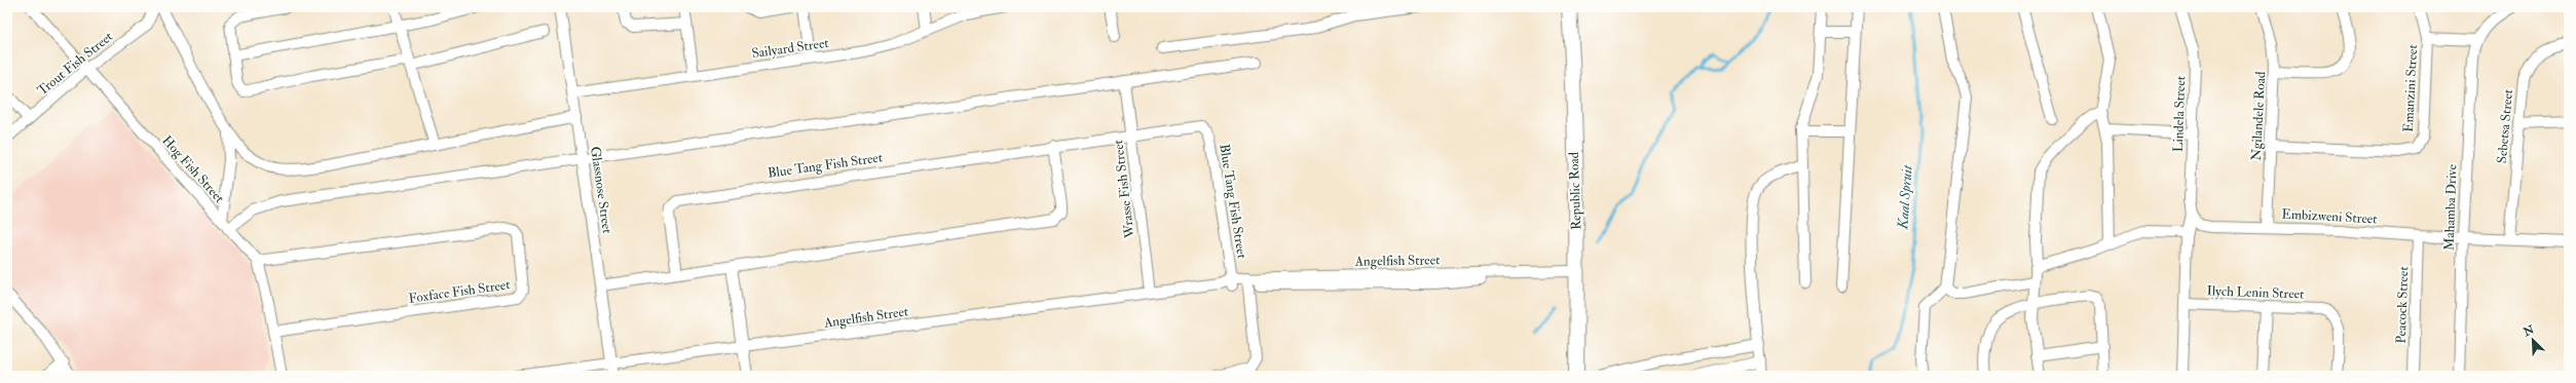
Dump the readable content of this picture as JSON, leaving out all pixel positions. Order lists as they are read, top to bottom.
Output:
{
  "streets": {
    "street": [
      "Sailyard Street",
      "Trout Fish Street",
      "Emanzini Street",
      "Lindela Street",
      "Ngilandele Road",
      "Sebetsa Street",
      "Blue Tang Fish Street",
      "Hog Fish Street",
      "Wrasse Fish Street",
      "Glassnose Street",
      "Republic Road",
      "Mahamba Drive",
      "Embizweni Street",
      "Angelfish Street",
      "Foxface Fish Street",
      "Ilych Lenin Street",
      "Peacock Street"
    ]
  },
  "crossings": [
    ["Sailyard Street", "Glassnose Street"],
    ["Trout Fish Street", "Hog Fish Street"],
    ["Emanzini Street", "Ngilandele Road"],
    ["Lindela Street", "Embizweni Street"],
    ["Ngilandele Road", "Embizweni Street"],
    ["Sebetsa Street", "Embizweni Street"],
    ["Blue Tang Fish Street", "Wrasse Fish Street"],
    ["Blue Tang Fish Street", "Angelfish Street"],
    ["Hog Fish Street", "Foxface Fish Street"],
    ["Wrasse Fish Street", "Angelfish Street"],
    ["Glassnose Street", "Angelfish Street"],
    ["Republic Road", "Angelfish Street"],
    ["Mahamba Drive", "Embizweni Street"],
    ["Embizweni Street", "Peacock Street"]
  ],
  "water": ["Kaal Spruit"],
  "north": "top left"
}
